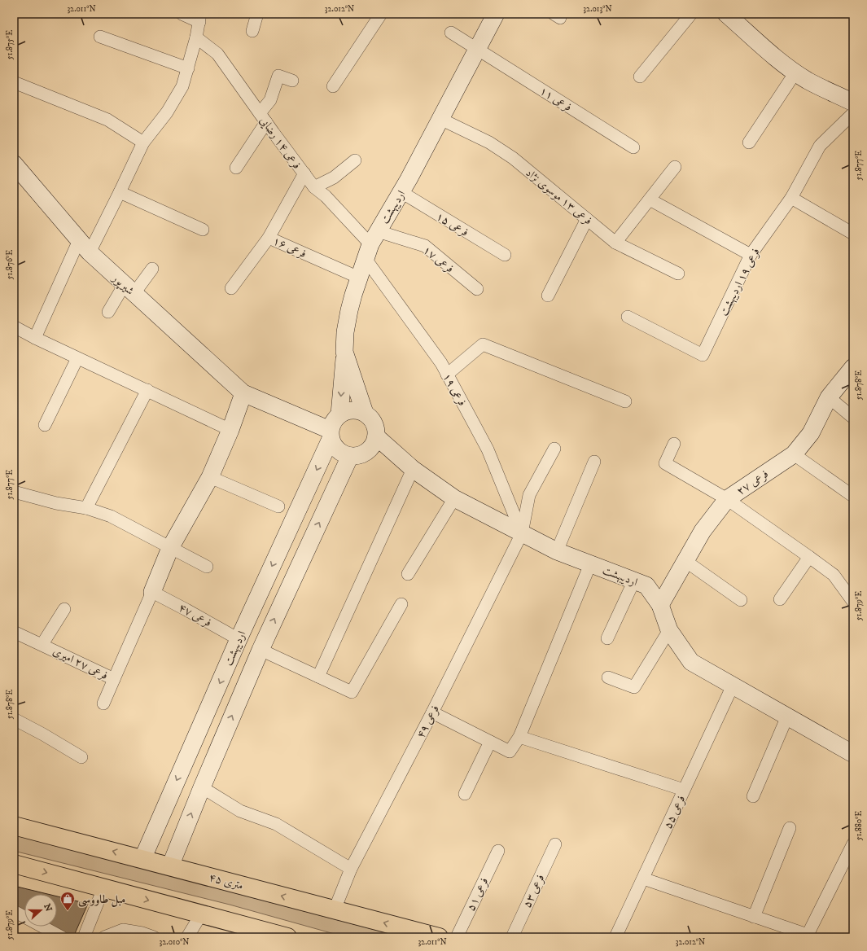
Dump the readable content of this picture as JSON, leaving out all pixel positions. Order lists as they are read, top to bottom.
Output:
{
  "streets": {
    "main road": [
      "اردیبهشت",
      "شیرپور",
      "فرعی ۲۷",
      "۴۵ متری"
    ],
    "street": [
      "فرعی ۱۱",
      "فرعی ۱۴ رضایی",
      "فرعی ۱‍۳ موسوی نژاد",
      "فرعی ۱۵",
      "فرعی ۱۶",
      "فرعی ۱۷",
      "فرعی ۱۹ اردیبهشت",
      "فرعی ۱۹",
      "فرعی ۴۷",
      "فرعی ۲۷ امیری",
      "فرعی ۴۹",
      "فرعی ۵۵",
      "فرعی ۵۳",
      "فرعی ۵۱"
    ]
  },
  "crossings": [
    ["فرعی ۱۱", "اردیبهشت"],
    ["فرعی ۱۴ رضایی", "اردیبهشت"],
    ["فرعی ۱۴ رضایی", "فرعی ۱۶"],
    ["فرعی ۱۴ رضایی", "فرعی ۱۷"],
    ["فرعی ۱۴ رضایی", "فرعی ۱۹"],
    ["فرعی ۱‍۳ موسوی نژاد", "اردیبهشت"],
    ["اردیبهشت", "فرعی ۱۵"],
    ["اردیبهشت", "فرعی ۱۶"],
    ["اردیبهشت", "فرعی ۱۷"],
    ["اردیبهشت", "شیرپور"],
    ["اردیبهشت", "فرعی ۱۹"],
    ["اردیبهشت", "فرعی ۲۷"],
    ["اردیبهشت", "فرعی ۴۷"],
    ["اردیبهشت", "فرعی ۴۹"],
    ["اردیبهشت", "فرعی ۵۵"],
    ["اردیبهشت", "۴۵ متری"],
    ["فرعی ۱۷", "فرعی ۱۹"],
    ["فرعی ۱۹", "فرعی ۴۹"],
    ["فرعی ۴۷", "فرعی ۲۷ امیری"],
    ["فرعی ۴۹", "۴۵ متری"]
  ],
  "places": {
    "shop": ["مبل طاووسی"]
  },
  "north": "right",
  "coordinates": [
    "32.011°N",
    "32.012°N",
    "32.013°N",
    "51.875°E",
    "51.877°E",
    "51.876°E",
    "51.878°E",
    "51.879°E",
    "51.880°E",
    "32.010°N"
  ]
}
